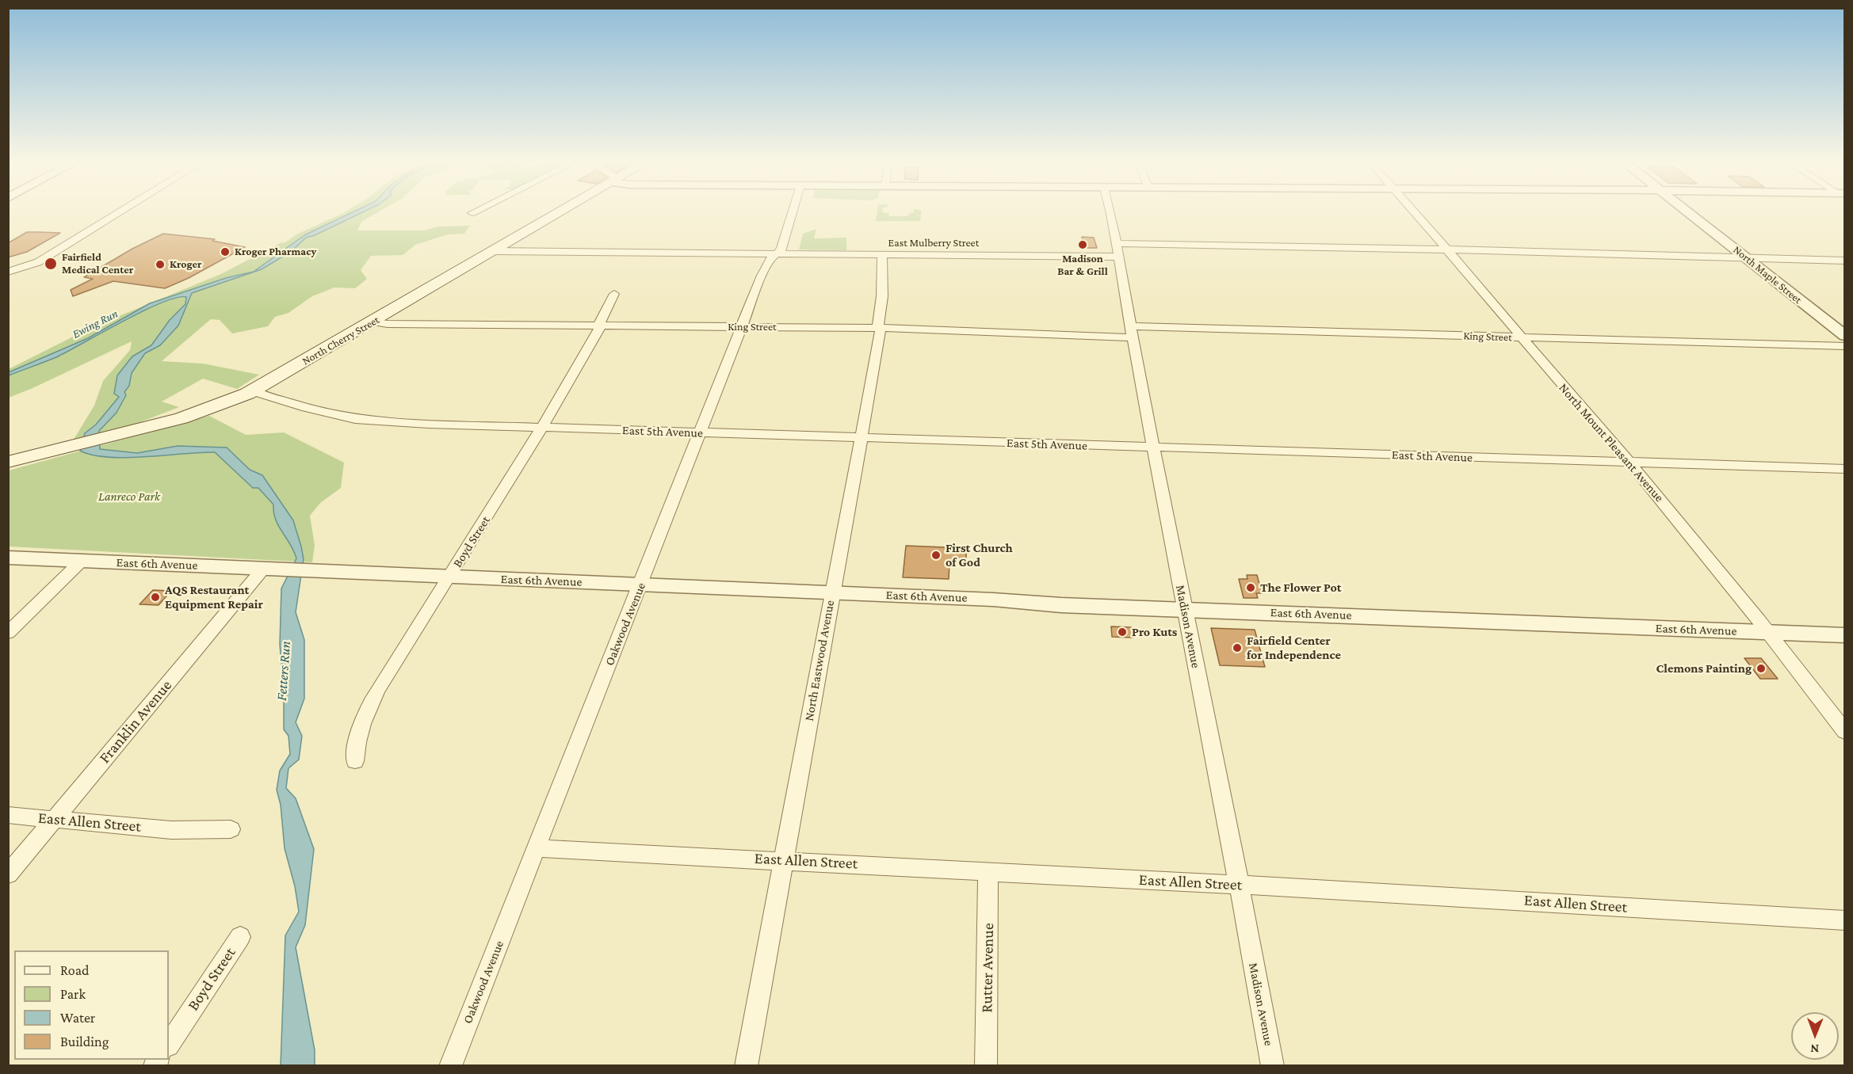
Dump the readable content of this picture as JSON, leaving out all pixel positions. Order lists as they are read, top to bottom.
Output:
{
  "streets": {
    "main road": ["North Cherry Street"],
    "street": [
      "East Mulberry Street",
      "North Maple Street",
      "King Street",
      "East 5th Avenue",
      "North Mount Pleasant Avenue",
      "Boyd Street",
      "East 6th Avenue",
      "Oakwood Avenue",
      "Madison Avenue",
      "North Eastwood Avenue",
      "Franklin Avenue",
      "East Allen Street",
      "Rutter Avenue"
    ]
  },
  "crossings": [
    ["East Mulberry Street", "North Maple Street"],
    ["East Mulberry Street", "North Cherry Street"],
    ["East Mulberry Street", "North Mount Pleasant Avenue"],
    ["East Mulberry Street", "Oakwood Avenue"],
    ["East Mulberry Street", "Madison Avenue"],
    ["East Mulberry Street", "North Eastwood Avenue"],
    ["King Street", "North Cherry Street"],
    ["King Street", "North Mount Pleasant Avenue"],
    ["King Street", "Boyd Street"],
    ["King Street", "Oakwood Avenue"],
    ["King Street", "Madison Avenue"],
    ["King Street", "North Eastwood Avenue"],
    ["North Cherry Street", "East 5th Avenue"],
    ["East 5th Avenue", "North Mount Pleasant Avenue"],
    ["East 5th Avenue", "Boyd Street"],
    ["East 5th Avenue", "Oakwood Avenue"],
    ["East 5th Avenue", "Madison Avenue"],
    ["East 5th Avenue", "North Eastwood Avenue"],
    ["North Mount Pleasant Avenue", "East 6th Avenue"],
    ["Boyd Street", "East 6th Avenue"],
    ["East 6th Avenue", "Oakwood Avenue"],
    ["East 6th Avenue", "Madison Avenue"],
    ["East 6th Avenue", "North Eastwood Avenue"],
    ["East 6th Avenue", "Franklin Avenue"],
    ["Oakwood Avenue", "East Allen Street"],
    ["Madison Avenue", "East Allen Street"],
    ["North Eastwood Avenue", "East Allen Street"],
    ["Franklin Avenue", "East Allen Street"],
    ["East Allen Street", "Rutter Avenue"]
  ],
  "water": ["Ewing Run", "Fetters Run"],
  "parks": ["Lanreco Park"],
  "places": [
    "Madison Bar & Grill",
    "Kroger Pharmacy",
    "Fairfield Medical Center",
    "Kroger",
    "First Church of God",
    "The Flower Pot",
    "AQS Restaurant Equipment Repair",
    "Pro Kuts",
    "Fairfield Center for Independence",
    "Clemons Painting"
  ],
  "legend": [
    "Road",
    "Park",
    "Water",
    "Building"
  ],
  "north": "bottom"
}
